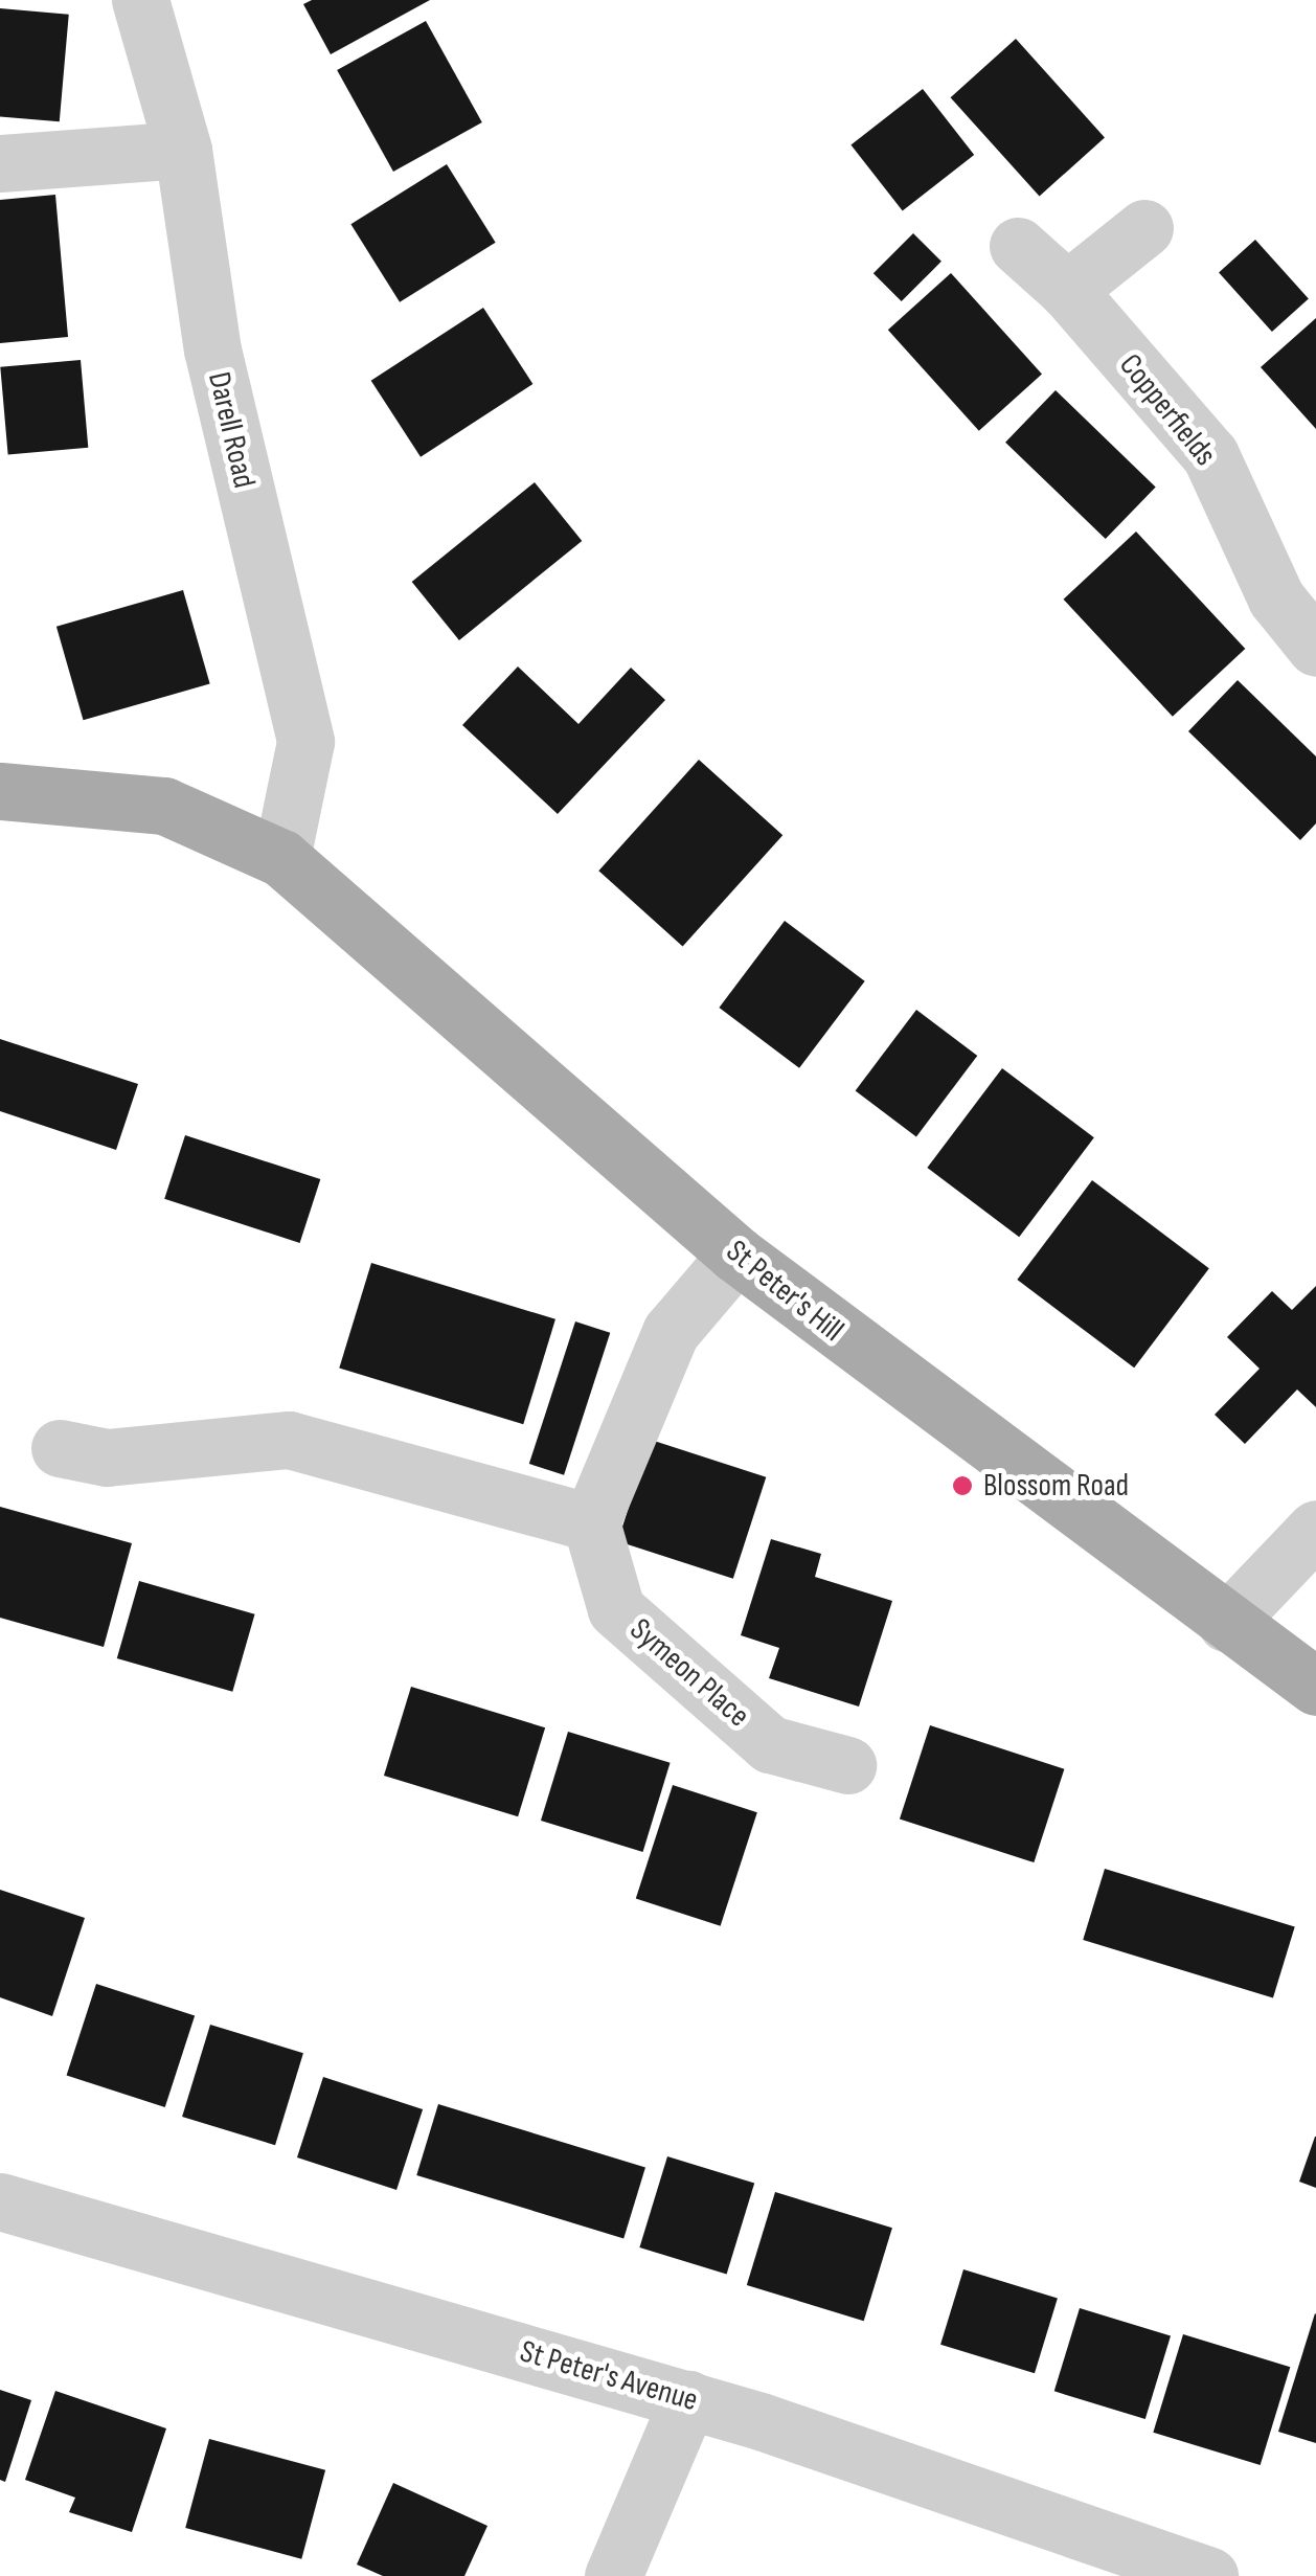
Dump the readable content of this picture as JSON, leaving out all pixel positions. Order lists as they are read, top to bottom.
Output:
{
  "streets": {
    "main road": ["St Peter's Hill"],
    "street": [
      "Copperfields",
      "Darell Road",
      "Symeon Place",
      "St Peter's Avenue"
    ]
  },
  "crossings": [
    ["Darell Road", "St Peter's Hill"]
  ],
  "places": ["Blossom Road"]
}
